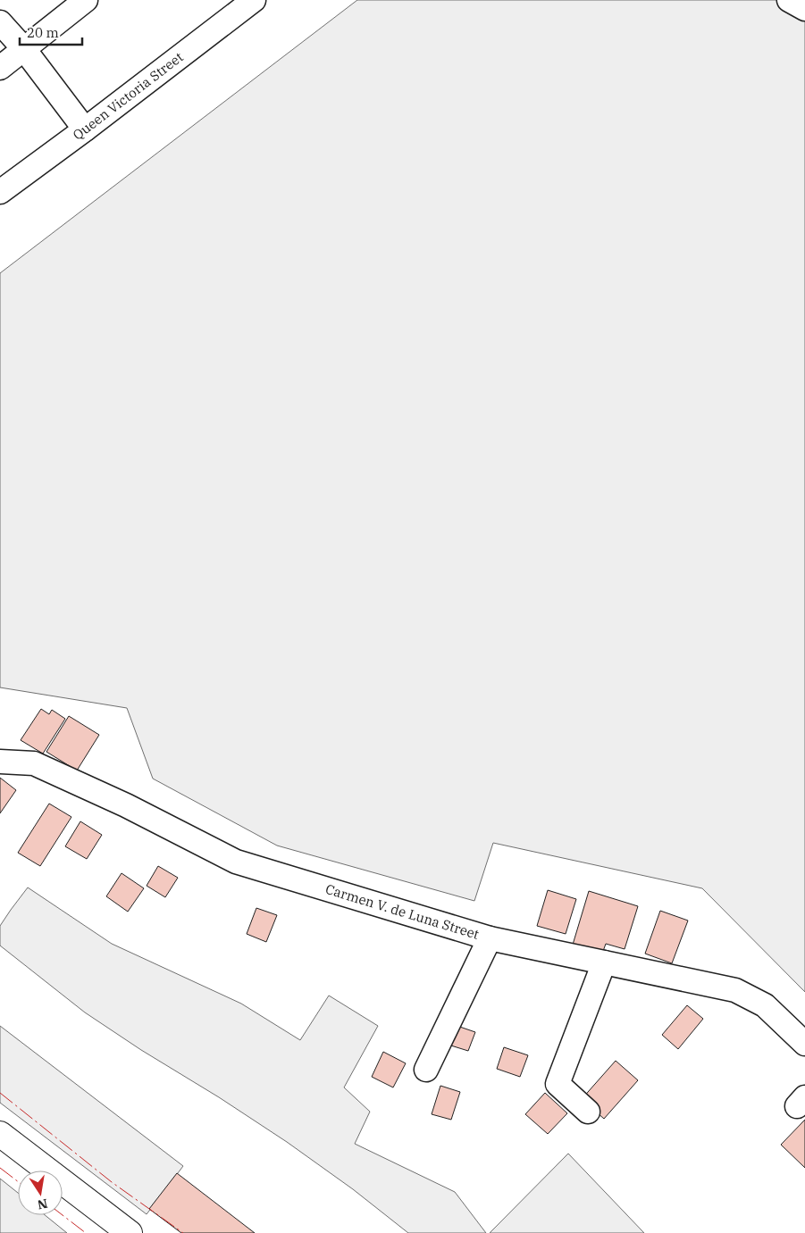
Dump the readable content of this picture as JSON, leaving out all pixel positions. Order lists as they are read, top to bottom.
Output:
{
  "streets": {
    "street": ["Queen Victoria Street", "Carmen V. de Luna Street"]
  },
  "scale_bar": "20 m",
  "north": "bottom"
}
